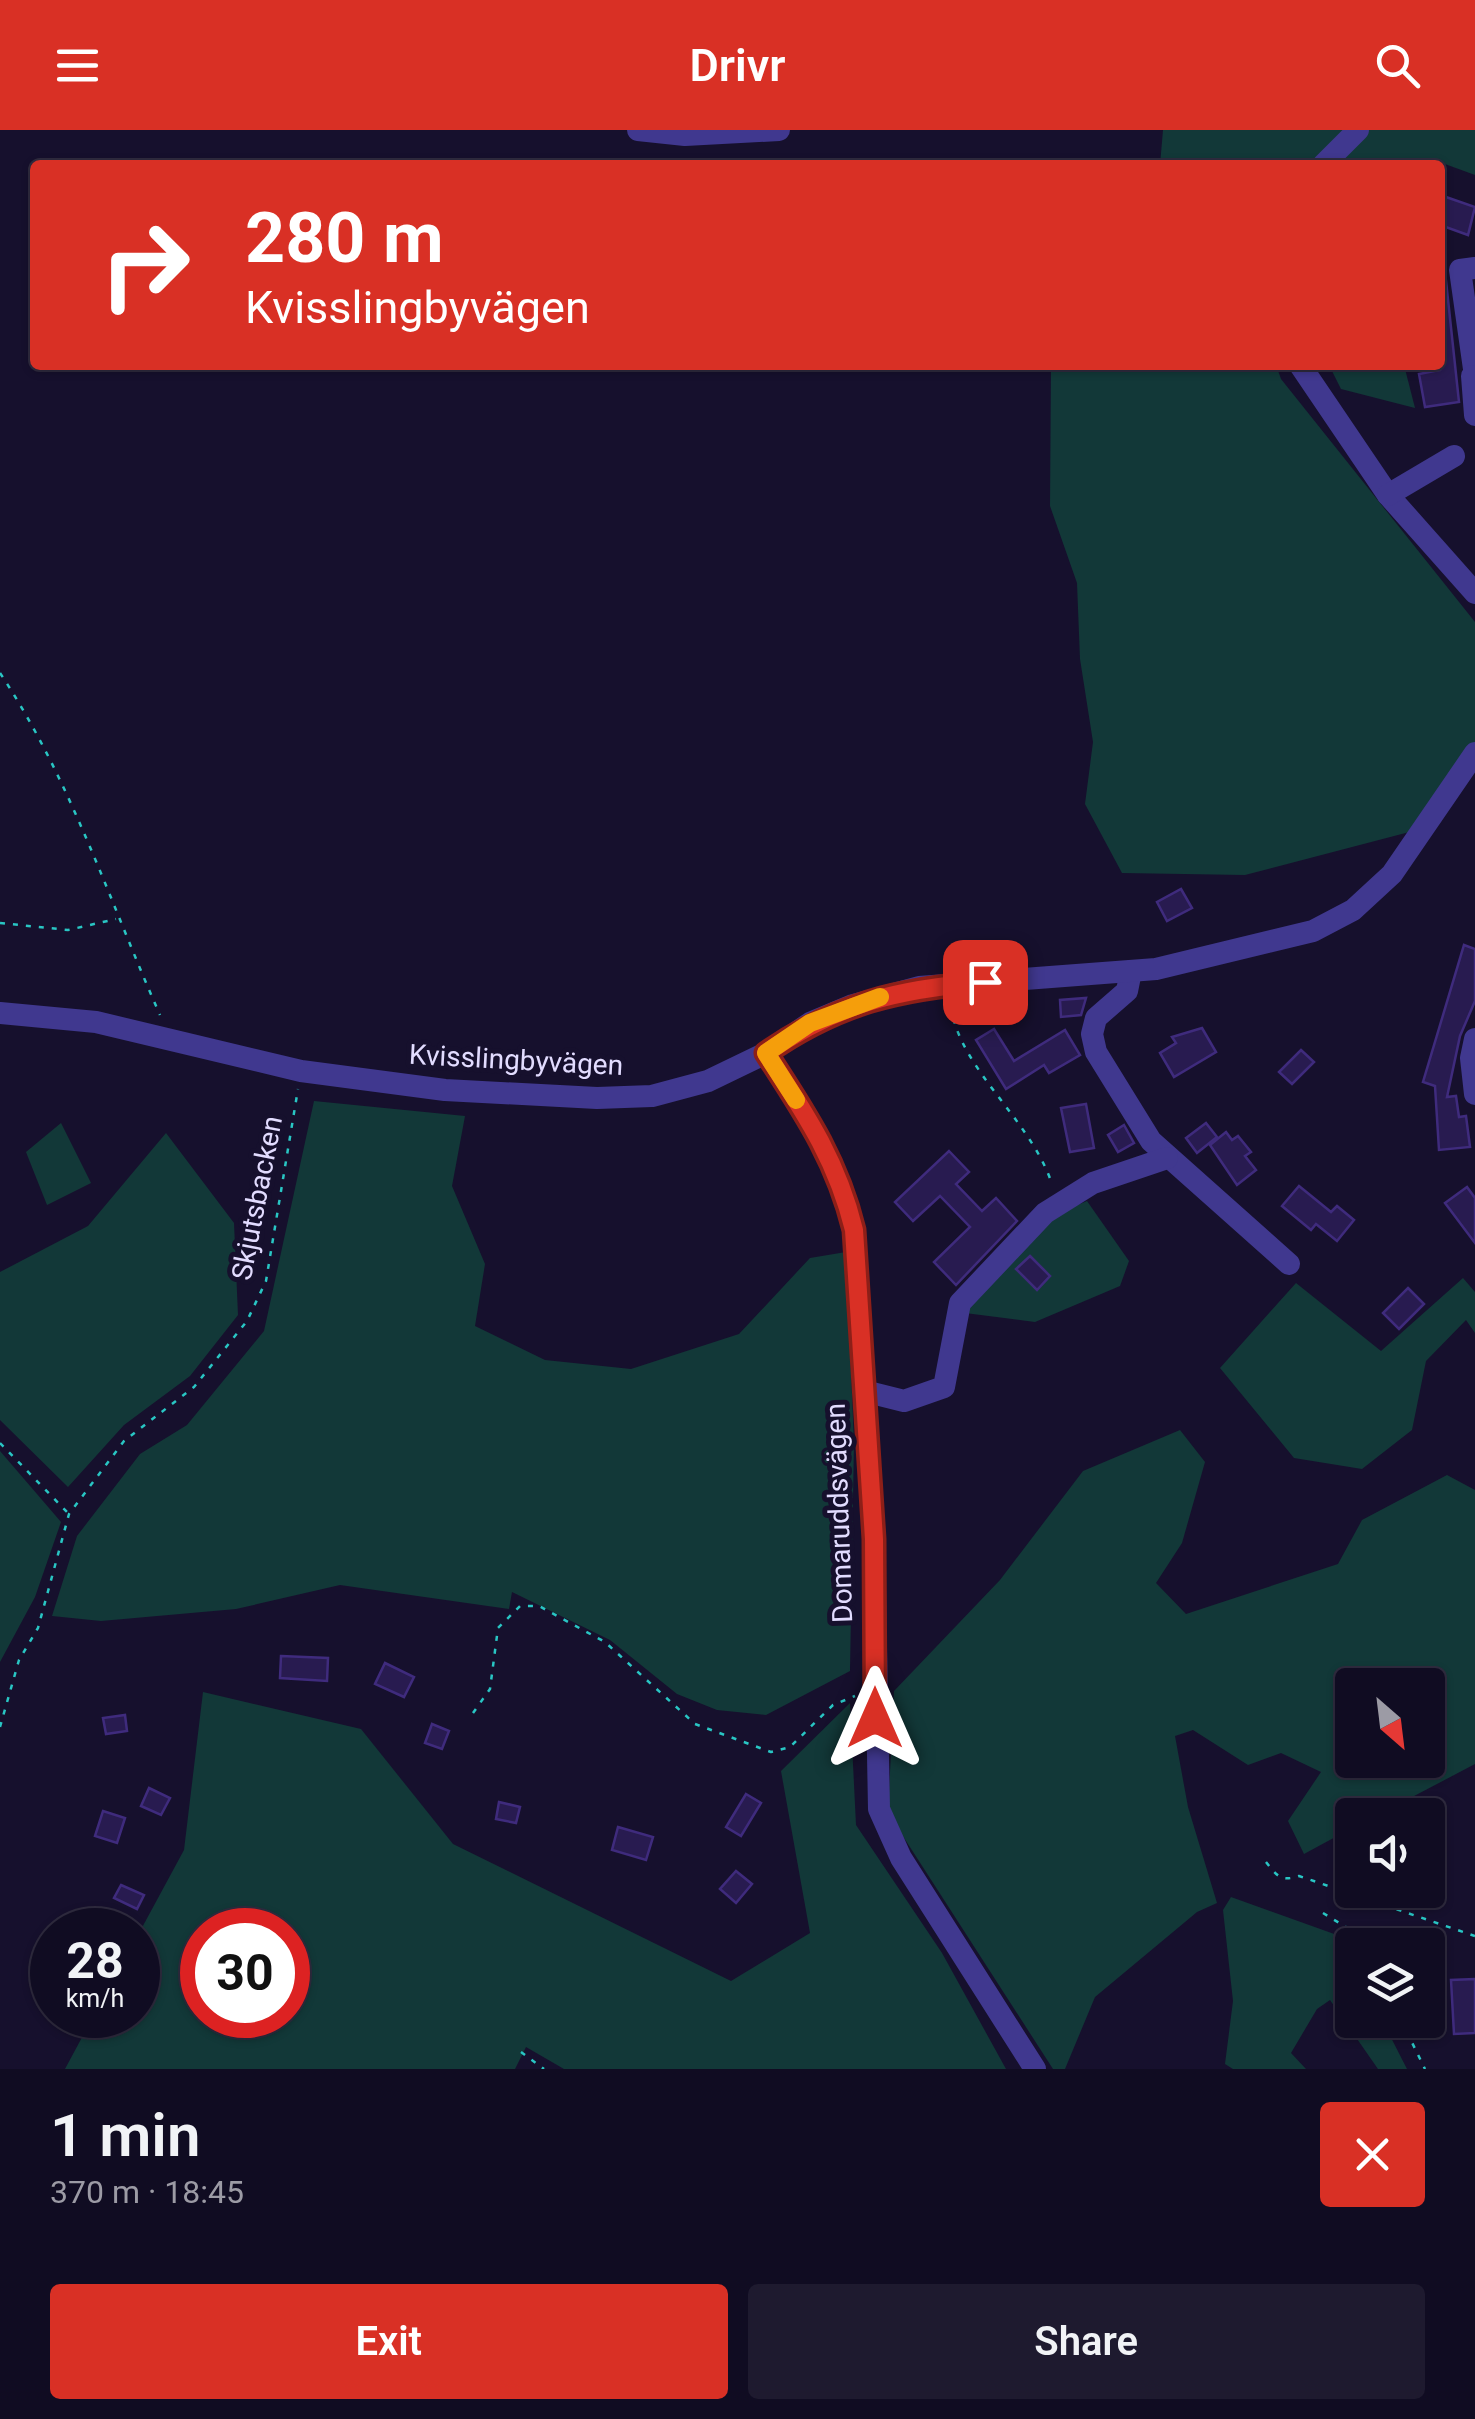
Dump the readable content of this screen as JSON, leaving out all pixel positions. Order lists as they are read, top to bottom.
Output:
{
  "streets": {
    "street": ["Kvisslingbyvägen", "Domaruddsvägen"],
    "path": ["Skjutsbacken"]
  },
  "crossings": [
    ["Kvisslingbyvägen", "Skjutsbacken"],
    ["Kvisslingbyvägen", "Domaruddsvägen"]
  ],
  "north": "bottom right",
  "page": {
    "header": "Drivr",
    "turn": ["280 m", "Kvisslingbyvägen"],
    "speed": "28 km/h",
    "limit": "30",
    "heading": ["1 min", "370 m · 18:45"],
    "buttons": ["Exit", "Share"]
  }
}
